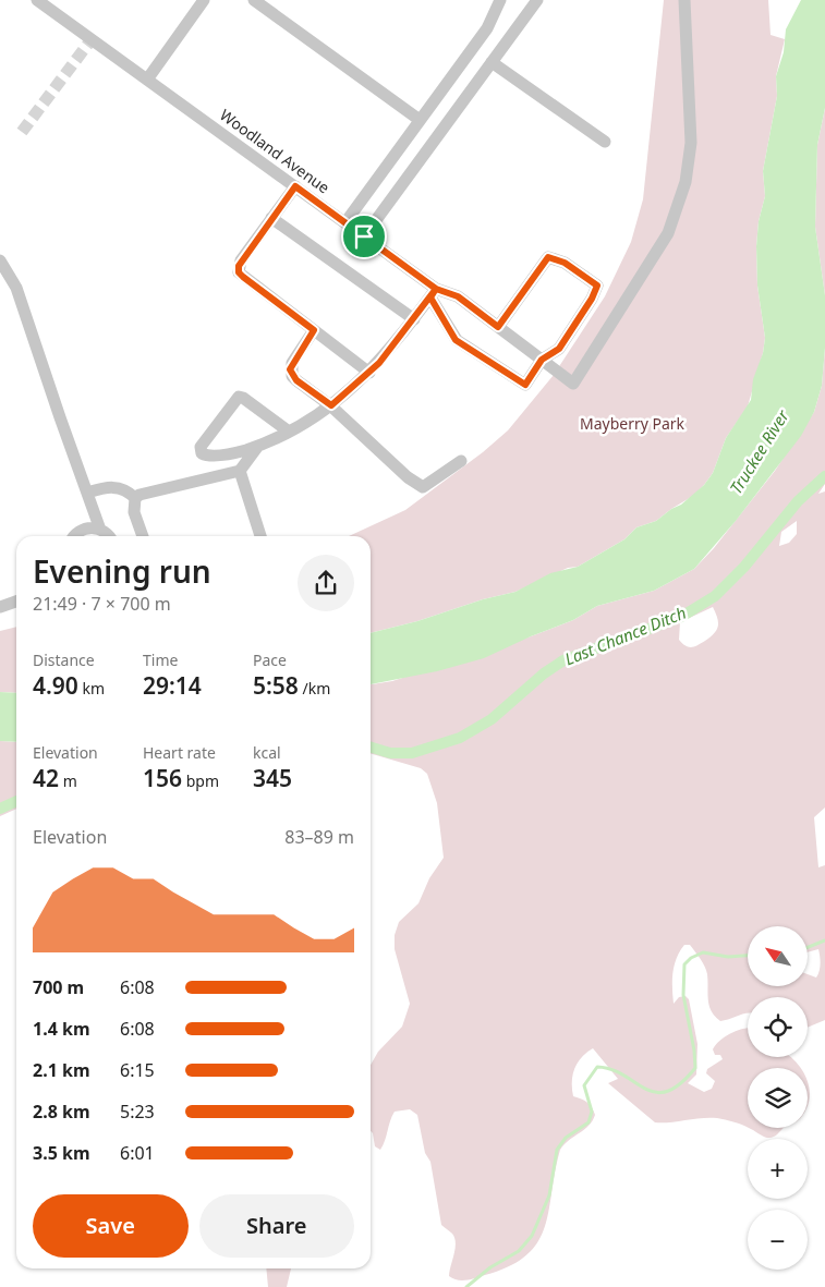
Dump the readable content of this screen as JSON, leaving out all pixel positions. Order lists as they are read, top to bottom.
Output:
{
  "streets": {
    "street": ["Woodland Avenue"]
  },
  "water": ["Truckee River", "Last Chance Ditch"],
  "parks": ["Mayberry Park"],
  "north": "top left",
  "page": {
    "heading": ["Evening run", "21:49 · 7 × 700 m"],
    "stats": [
      ["Distance", "4.90 km"],
      ["Time", "29:14"],
      ["Pace", "5:58 /km"],
      ["Elevation", "42 m"],
      ["Heart rate", "156 bpm"],
      ["kcal", "345"]
    ],
    "chart": ["Elevation", "83–89 m"],
    "map_buttons": ["+", "−"],
    "list": [
      {
        "name": "700 m",
        "note": "6:08"
      },
      {
        "name": "1.4 km",
        "note": "6:08"
      },
      {
        "name": "2.1 km",
        "note": "6:15"
      },
      {
        "name": "2.8 km",
        "note": "5:23"
      },
      {
        "name": "3.5 km",
        "note": "6:01"
      }
    ],
    "buttons": ["Save", "Share"]
  }
}
